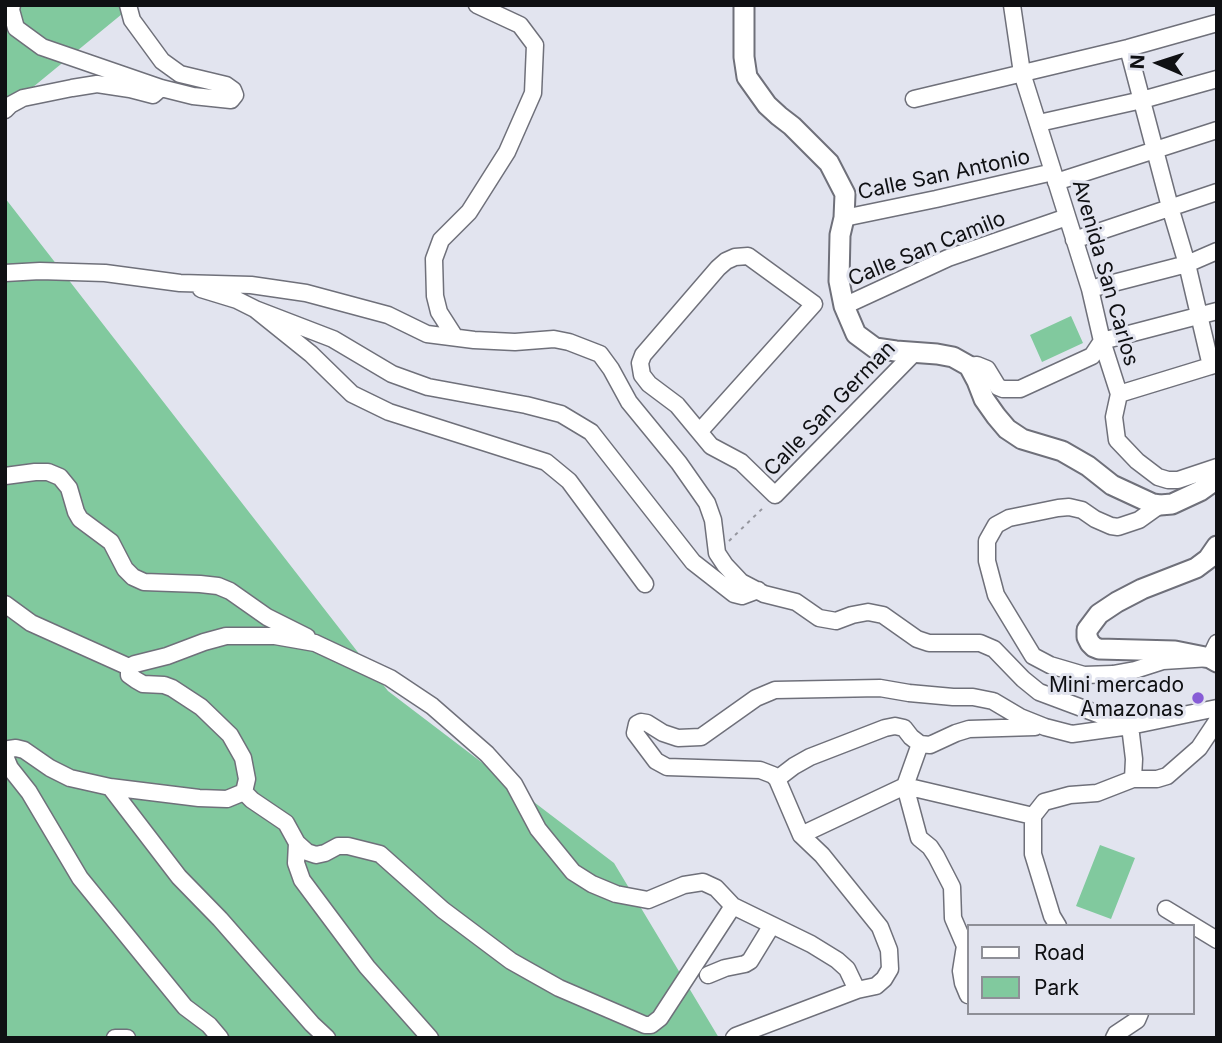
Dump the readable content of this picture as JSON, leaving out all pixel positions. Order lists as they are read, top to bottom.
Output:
{
  "streets": {
    "street": [
      "Calle San Antonio",
      "Calle San Camilo",
      "Avenida San Carlos",
      "Calle San German"
    ]
  },
  "crossings": [
    ["Calle San Antonio", "Avenida San Carlos"],
    ["Calle San Camilo", "Avenida San Carlos"]
  ],
  "places": ["Mini mercado Amazonas"],
  "legend": ["Road", "Park"],
  "north": "left"
}
